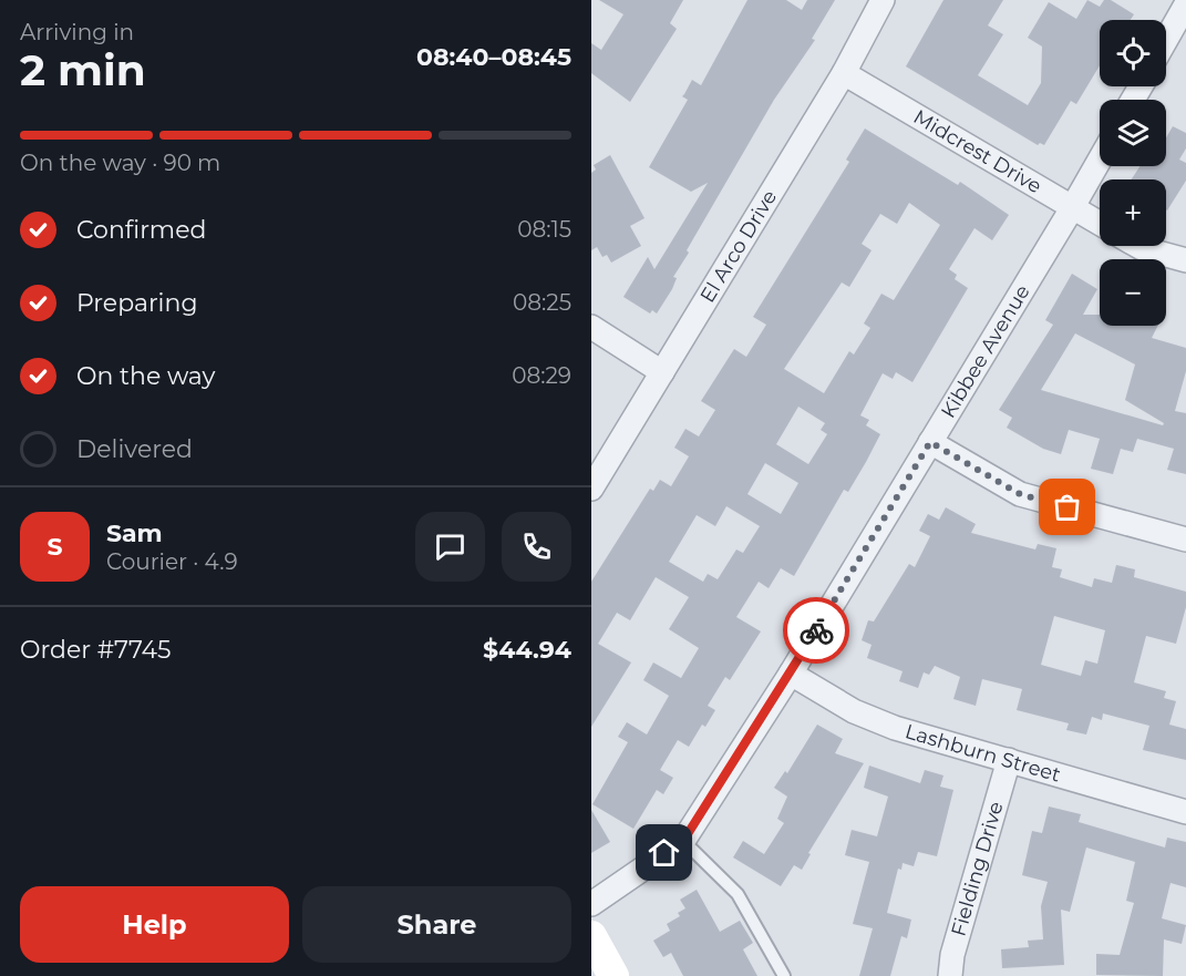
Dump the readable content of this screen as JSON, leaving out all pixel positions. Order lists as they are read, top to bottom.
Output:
{
  "streets": {
    "street": [
      "Midcrest Drive",
      "El Arco Drive",
      "Kibbee Avenue",
      "Lashburn Street",
      "Fielding Drive"
    ]
  },
  "crossings": [
    ["Midcrest Drive", "El Arco Drive"],
    ["Midcrest Drive", "Kibbee Avenue"],
    ["Kibbee Avenue", "Lashburn Street"],
    ["Lashburn Street", "Fielding Drive"]
  ],
  "page": {
    "heading": ["2 min", "Arriving in", "08:40–08:45"],
    "panel": [
      "Sam",
      "Courier · 4.9",
      "Order #7745",
      "$44.94"
    ],
    "map_buttons": ["+", "−"],
    "bar": "On the way · 90 m",
    "list": [
      ["Confirmed", "08:15"],
      ["Preparing", "08:25"],
      ["On the way", "08:29"],
      "Delivered"
    ],
    "round": "S",
    "buttons": ["Help", "Share"]
  }
}
